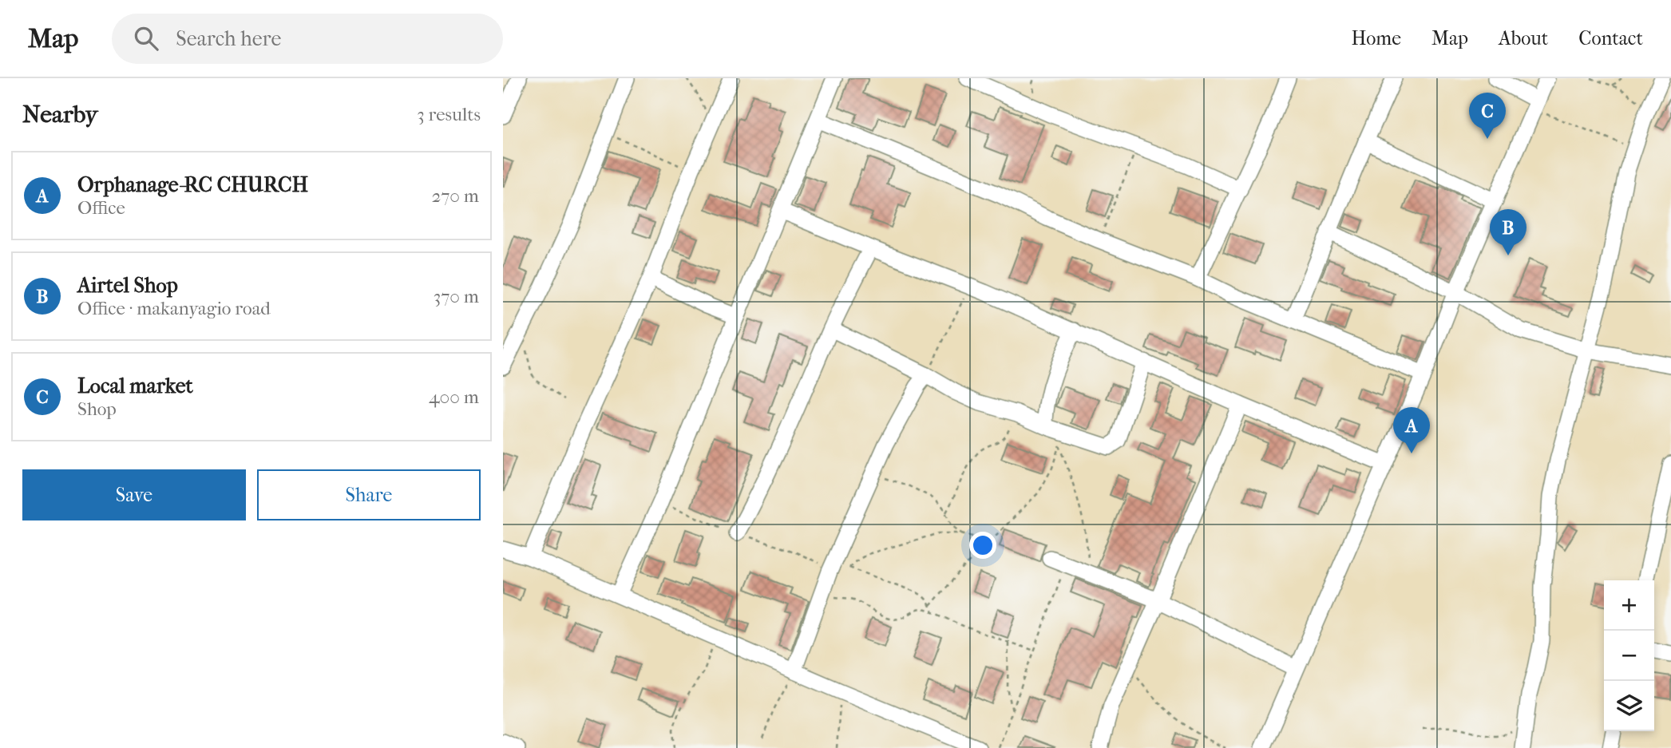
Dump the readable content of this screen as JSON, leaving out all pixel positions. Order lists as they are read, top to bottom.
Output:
{
  "page": {
    "header": "Map",
    "search": "Search here",
    "nav": [
      "Home",
      "Map",
      "About",
      "Contact"
    ],
    "heading": ["Nearby", "3 results"],
    "pins": ["C", "B", "A"],
    "list": [
      {
        "mark": "A",
        "name": "Orphanage-RC CHURCH",
        "note": "Office",
        "value": "270 m"
      },
      {
        "mark": "B",
        "name": "Airtel Shop",
        "note": "Office · makanyagio road",
        "value": "370 m"
      },
      {
        "mark": "C",
        "name": "Local market",
        "note": "Shop",
        "value": "400 m"
      }
    ],
    "buttons": ["Save", "Share"],
    "map_buttons": ["+", "−"]
  }
}
